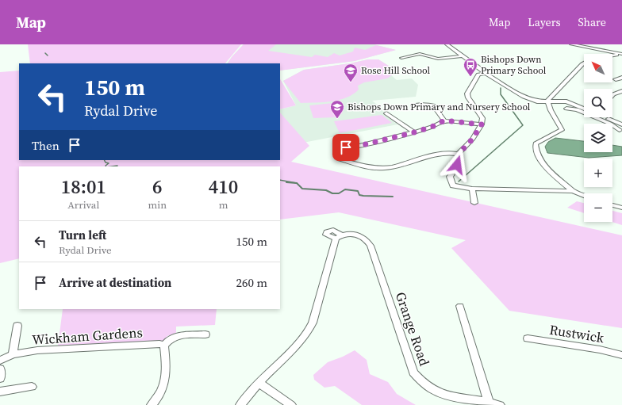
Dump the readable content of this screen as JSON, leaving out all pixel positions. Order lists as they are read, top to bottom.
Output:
{
  "streets": {
    "street": ["Grange Road", "Rustwick", "Wickham Gardens"]
  },
  "places": {
    "bus stop": ["Bishops Down Primary School"],
    "school or university": ["Rose Hill School", "Bishops Down Primary and Nursery School"]
  },
  "north": "top left",
  "page": {
    "header": "Map",
    "nav": ["Map", "Layers", "Share"],
    "map_buttons": ["+", "−"],
    "turn": ["150 m", "Rydal Drive"],
    "then": "Then",
    "eta": [
      "18:01",
      "Arrival",
      "6",
      "min",
      "410",
      "m"
    ],
    "list": [
      {
        "name": "Turn left",
        "note": "Rydal Drive",
        "value": "150 m"
      },
      {
        "name": "Arrive at destination",
        "value": "260 m"
      }
    ]
  }
}
